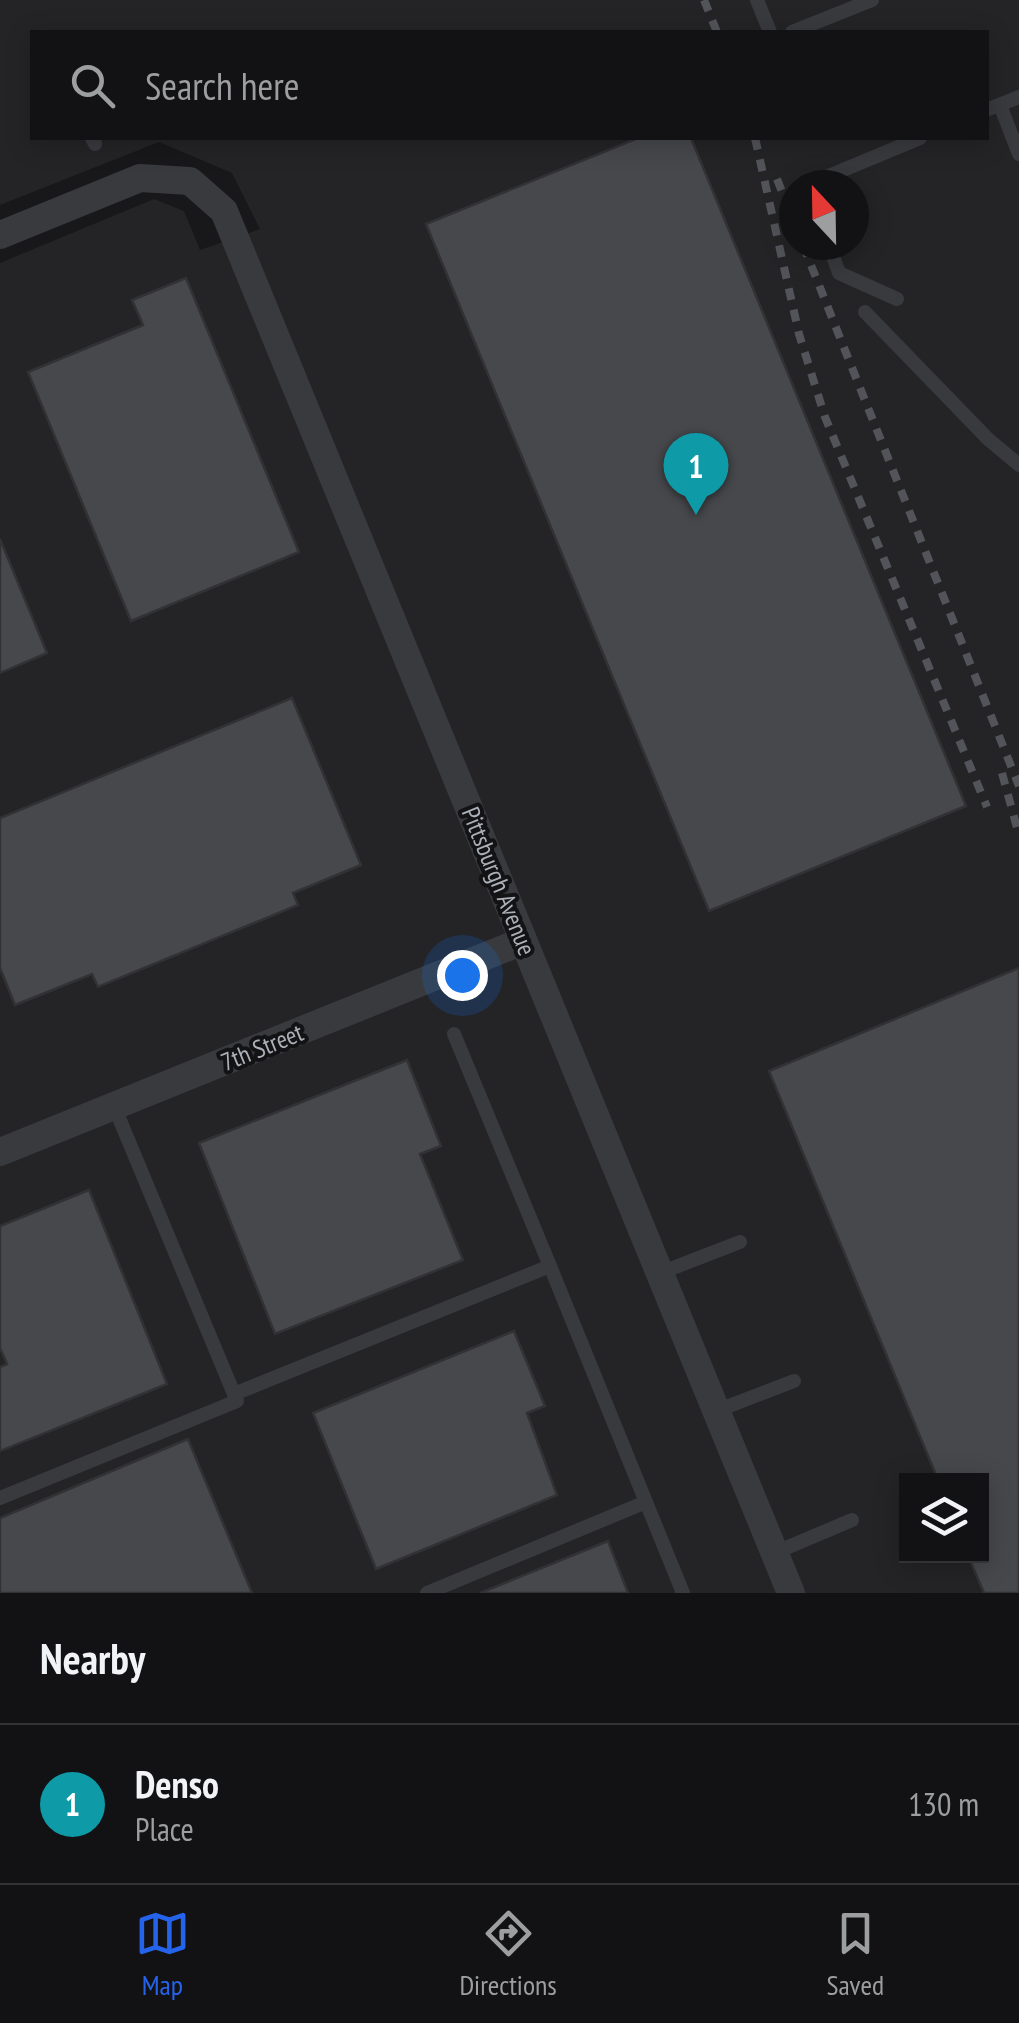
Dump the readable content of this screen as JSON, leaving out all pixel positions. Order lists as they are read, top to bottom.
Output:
{
  "streets": {
    "street": ["Pittsburgh Avenue", "7th Street"]
  },
  "crossings": [
    ["Pittsburgh Avenue", "7th Street"]
  ],
  "north": "top",
  "page": {
    "search": "Search here",
    "pins": "1",
    "heading": "Nearby",
    "list": [
      {
        "mark": "1",
        "name": "Denso",
        "note": "Place",
        "value": "130 m"
      }
    ],
    "nav": ["Map", "Directions", "Saved"]
  }
}
